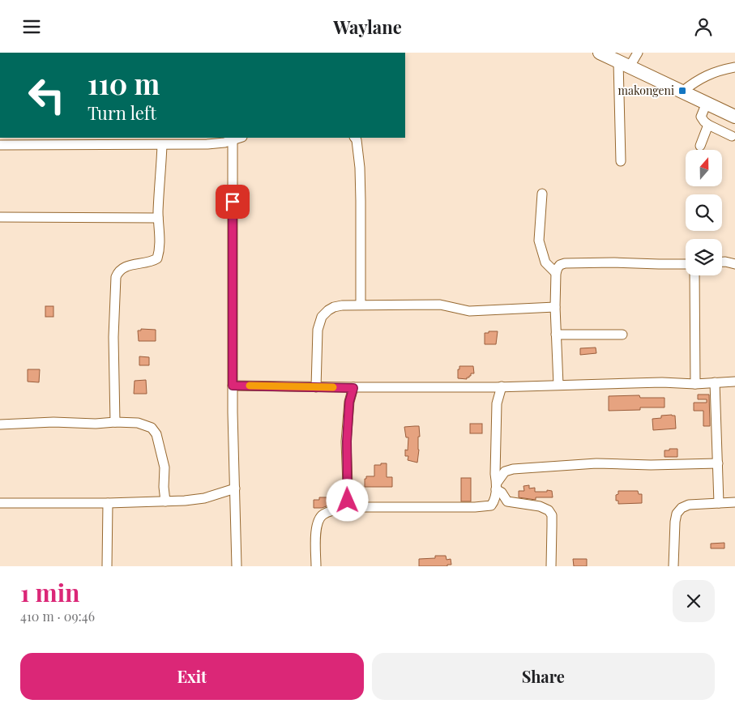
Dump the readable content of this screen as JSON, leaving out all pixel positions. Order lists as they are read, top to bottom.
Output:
{
  "places": {
    "transit": ["makongeni"]
  },
  "north": "top",
  "page": {
    "header": "Waylane",
    "turn": ["110 m", "Turn left"],
    "heading": ["1 min", "410 m · 09:46"],
    "buttons": ["Exit", "Share"]
  }
}
